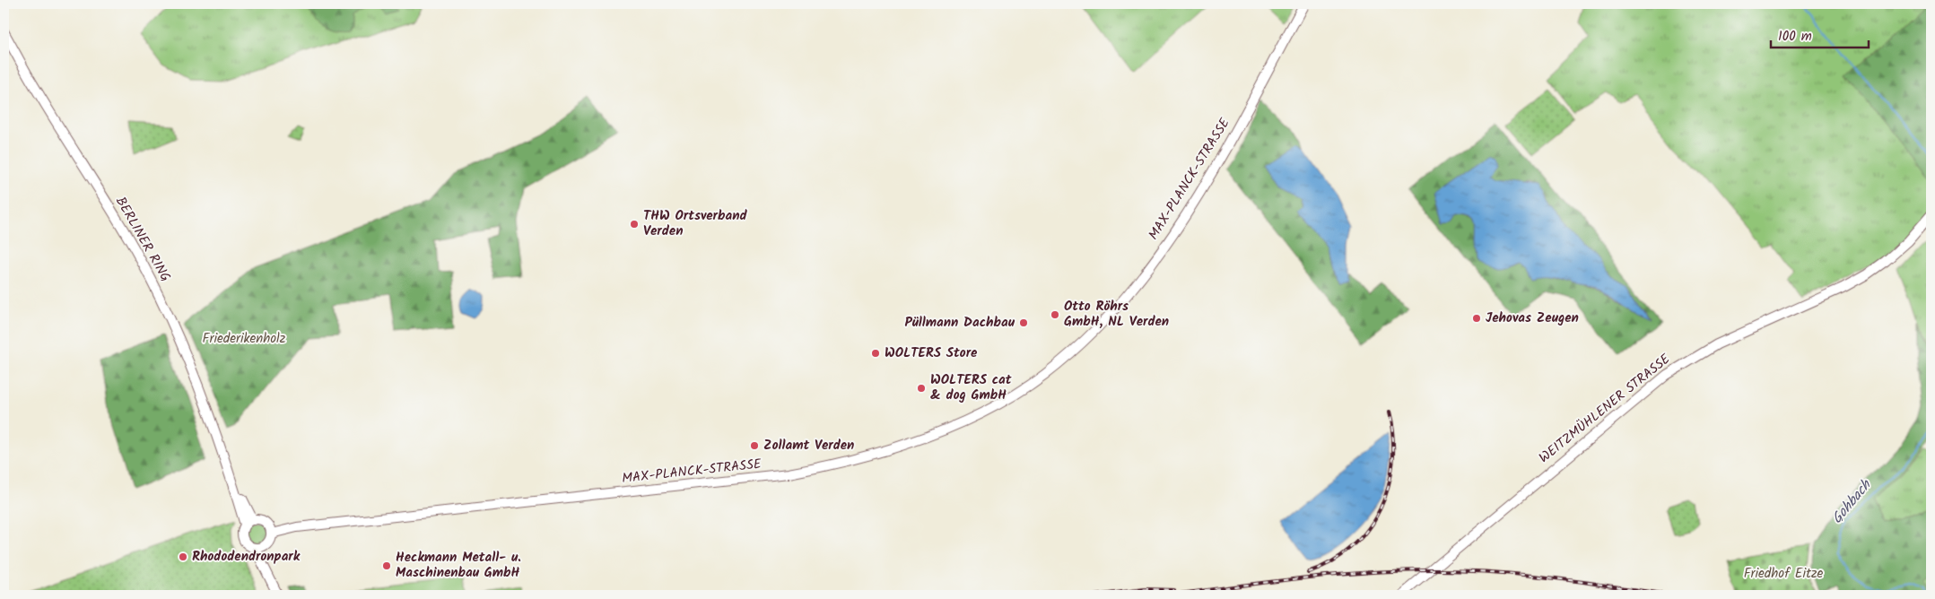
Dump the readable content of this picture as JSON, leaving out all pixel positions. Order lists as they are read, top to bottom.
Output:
{
  "streets": {
    "street": ["MAX-PLANCK-STRASSE", "BERLINER RING", "WEITZMÜHLENER STRASSE"]
  },
  "crossings": [
    ["MAX-PLANCK-STRASSE", "BERLINER RING"]
  ],
  "water": ["Gohbach"],
  "parks": ["Friederikenholz", "Friedhof Eitze"],
  "places": [
    "THW Ortsverband Verden",
    "Otto Röhrs GmbH, NL Verden",
    "Jehovas Zeugen",
    "Püllmann Dachbau",
    "WOLTERS Store",
    "WOLTERS cat & dog GmbH",
    "Zollamt Verden",
    "Rhododendronpark",
    "Heckmann Metall- u. Maschinenbau GmbH"
  ],
  "scale_bar": "100 m"
}
